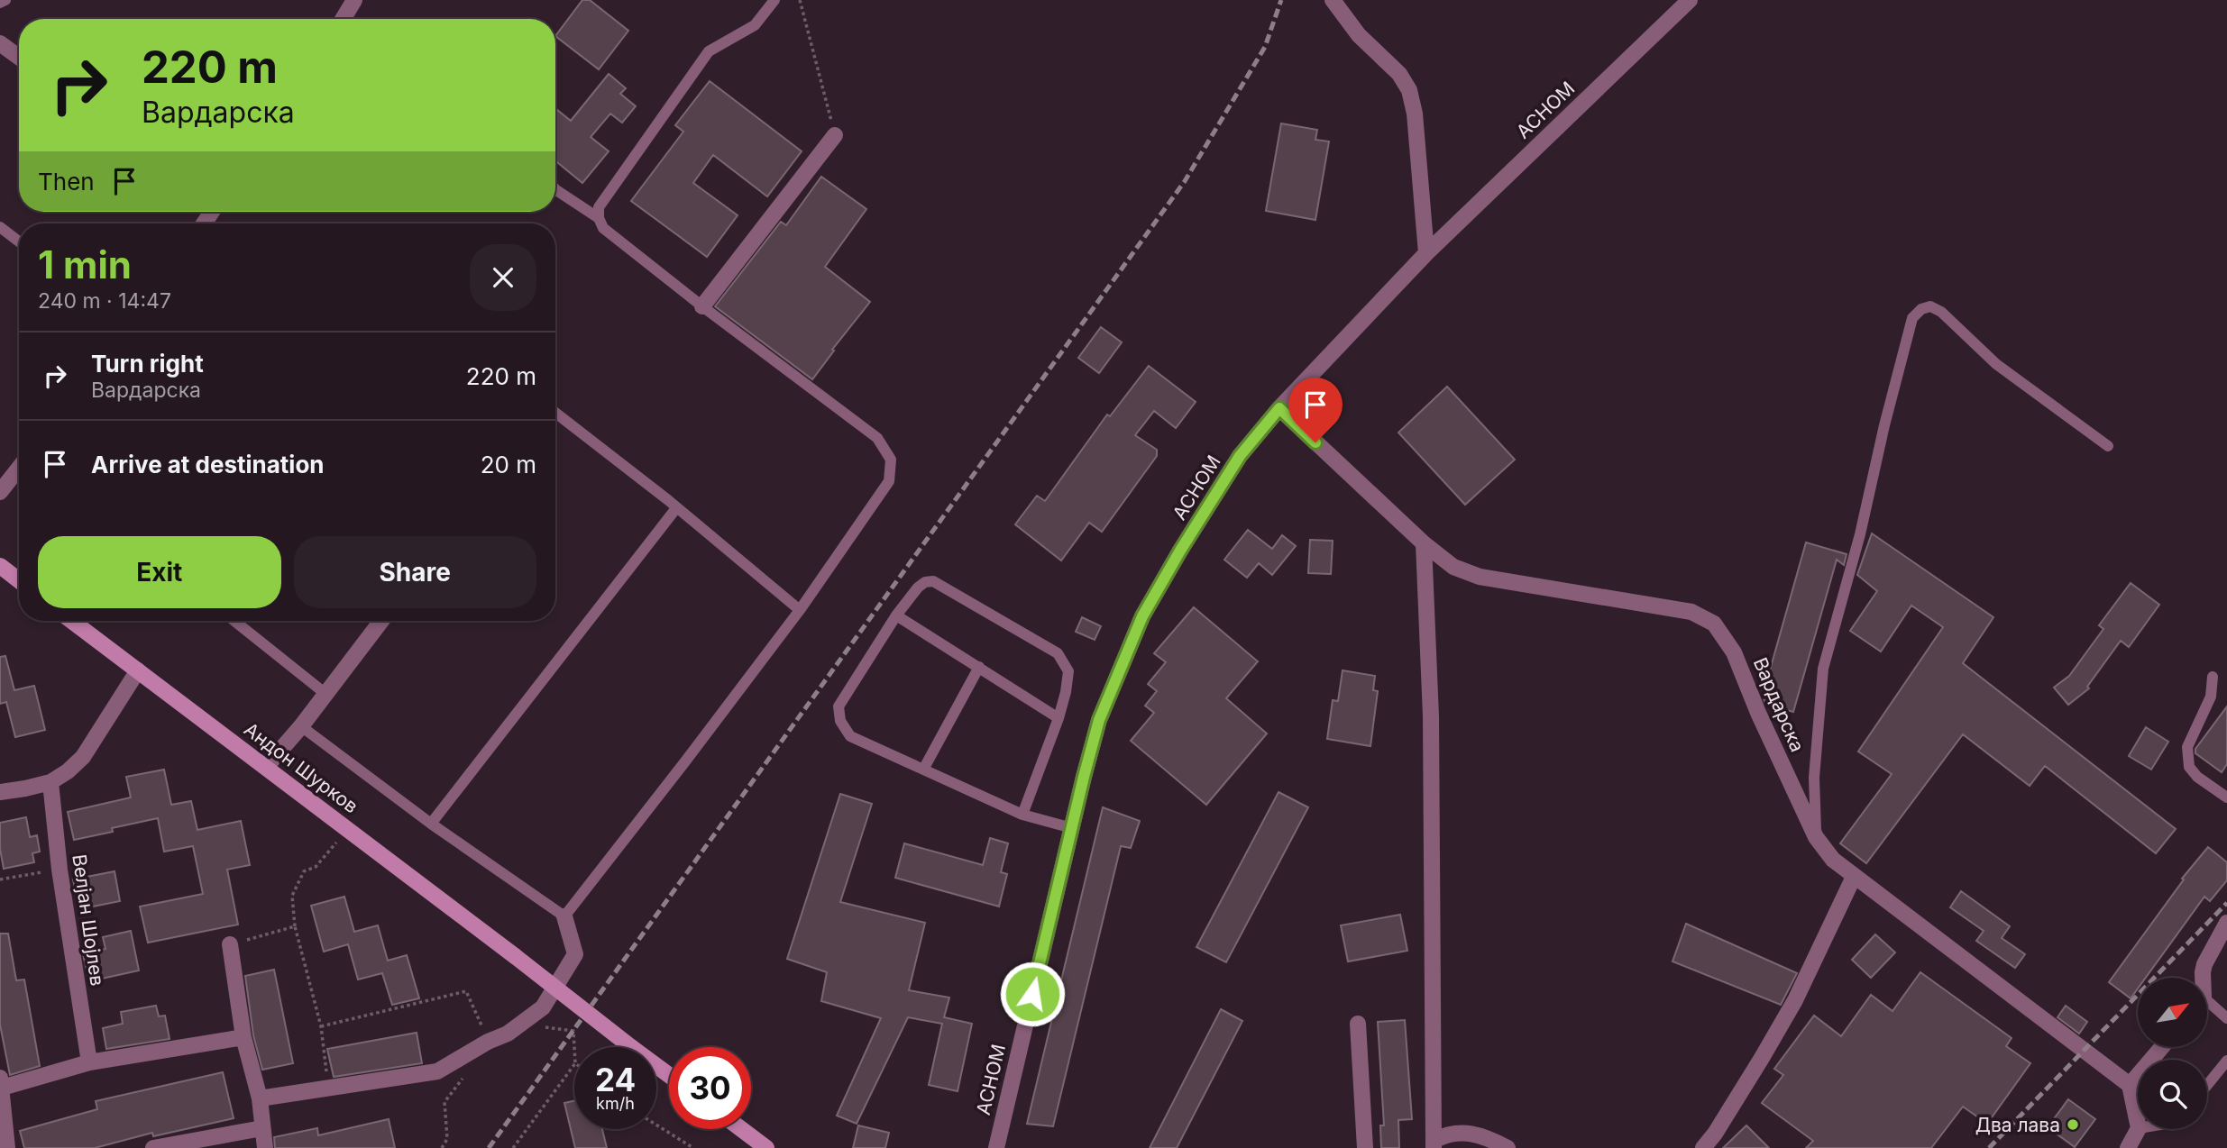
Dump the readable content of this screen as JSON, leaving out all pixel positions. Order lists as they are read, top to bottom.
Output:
{
  "streets": {
    "main road": ["Андон Шурков"],
    "street": ["АСНОМ", "Вардарска", "Велјан Шојлев"]
  },
  "crossings": [
    ["АСНОМ", "Вардарска"]
  ],
  "places": ["Два лава"],
  "north": "top right",
  "page": {
    "turn": ["220 m", "Вардарска"],
    "then": "Then",
    "heading": ["1 min", "240 m · 14:47"],
    "list": [
      {
        "name": "Turn right",
        "note": "Вардарска",
        "value": "220 m"
      },
      {
        "name": "Arrive at destination",
        "value": "20 m"
      }
    ],
    "buttons": ["Exit", "Share"],
    "speed": "24 km/h",
    "limit": "30"
  }
}
